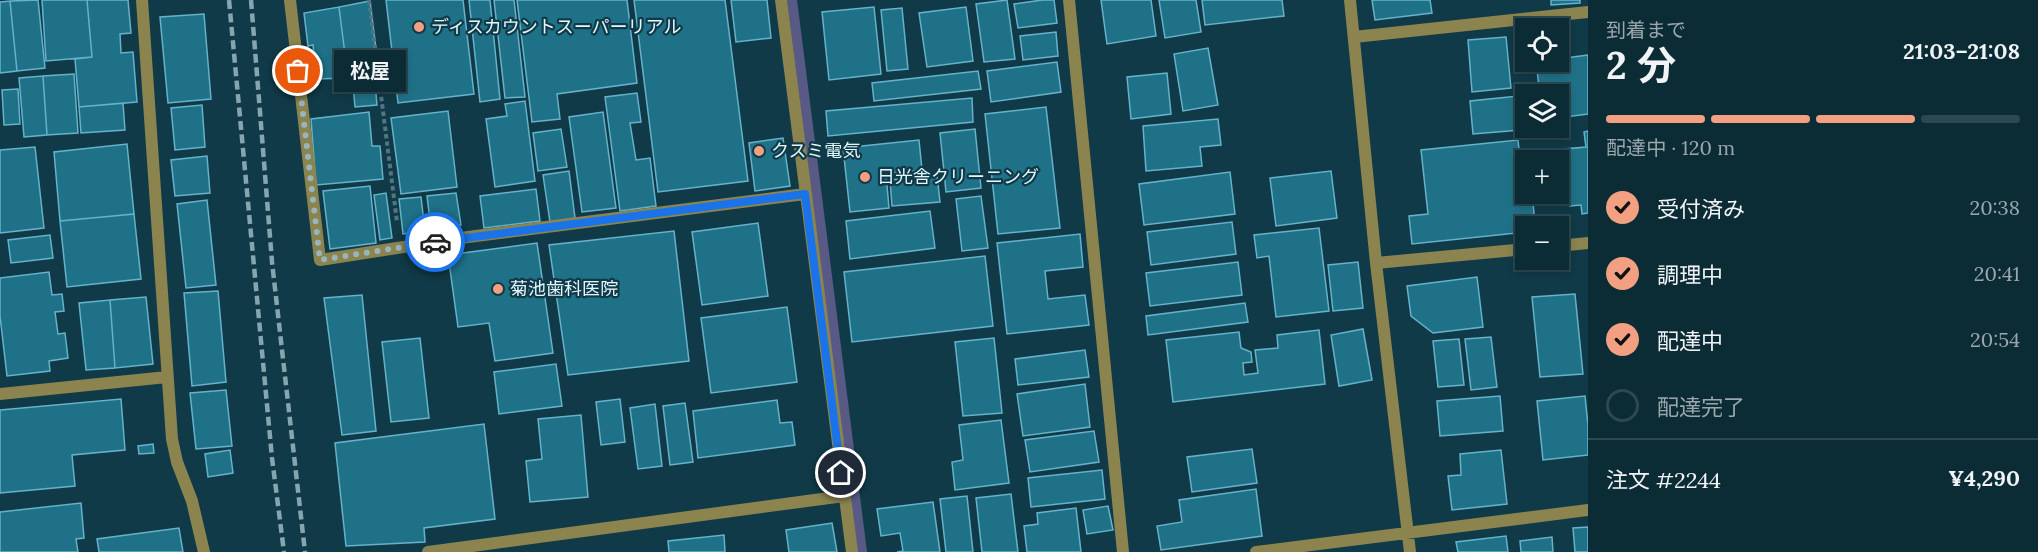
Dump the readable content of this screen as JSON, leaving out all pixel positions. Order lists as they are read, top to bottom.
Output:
{
  "places": [
    "ディスカウントスーパーリアル",
    "松屋",
    "クスミ電気",
    "日光舎クリーニング",
    "菊池歯科医院"
  ],
  "page": {
    "heading": ["2 分", "到着まで", "21:03–21:08"],
    "panel": ["注文 #2244", "¥4,290"],
    "map_buttons": ["+", "−"],
    "bubble": "松屋",
    "bar": "配達中 · 120 m",
    "list": [
      ["受付済み", "20:38"],
      ["調理中", "20:41"],
      ["配達中", "20:54"],
      "配達完了"
    ]
  }
}
